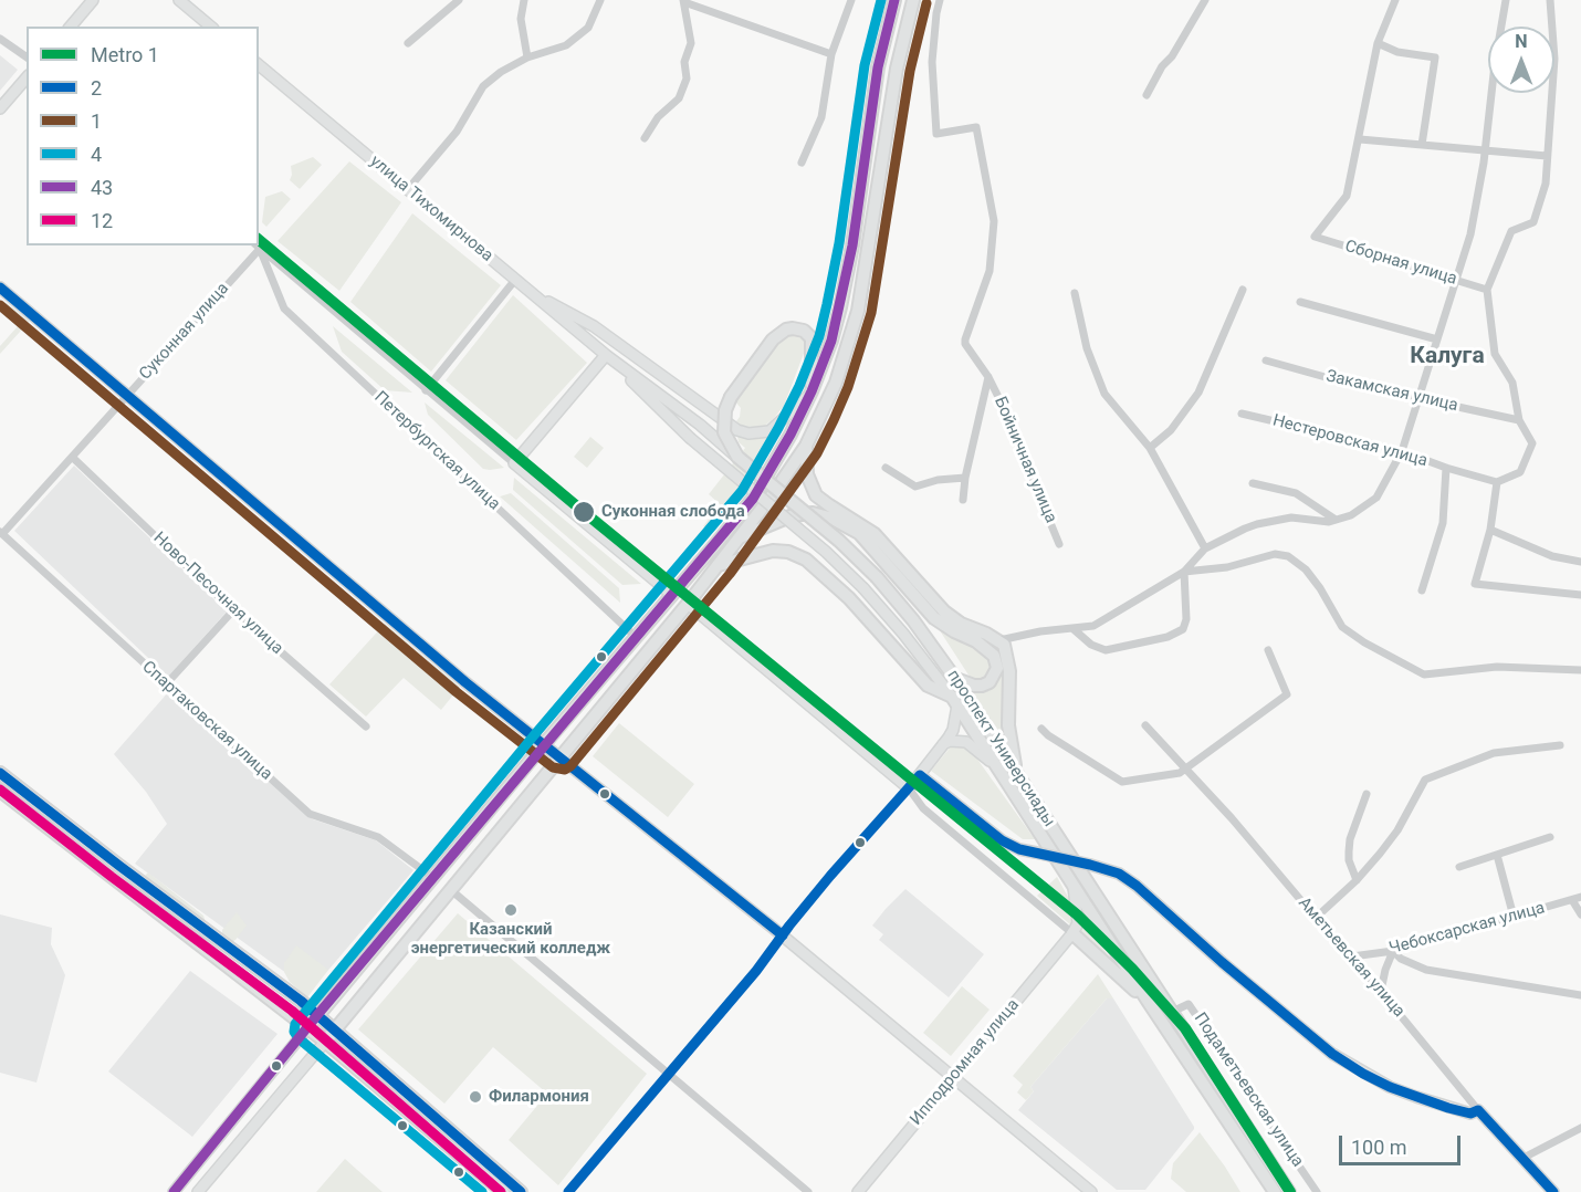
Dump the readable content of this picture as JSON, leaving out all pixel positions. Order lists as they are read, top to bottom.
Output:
{
  "streets": {
    "main road": ["проспект Универсиады"],
    "street": [
      "улица Тихомирнова",
      "Сборная улица",
      "Суконная улица",
      "Закамская улица",
      "Нестеровская улица",
      "Петербургская улица",
      "Бойничная улица",
      "Ново-Песочная улица",
      "Спартаковская улица",
      "Чебоксарская улица",
      "Аметьевская улица",
      "Ипподромная улица",
      "Подаметьевская улица"
    ]
  },
  "crossings": [
    ["Суконная улица", "Петербургская улица"],
    ["Суконная улица", "Ново-Песочная улица"],
    ["Суконная улица", "Спартаковская улица"],
    ["проспект Универсиады", "Подаметьевская улица"],
    ["Чебоксарская улица", "Аметьевская улица"]
  ],
  "districts": ["Калуга"],
  "places": ["Суконная слобода", "Казанский энергетический колледж", "Филармония"],
  "lines": [
    "transit line 4",
    "transit line 43",
    "transit line 1",
    "metro line 1",
    "transit line 2",
    "transit line 12"
  ],
  "legend": [
    "Metro 1",
    "2",
    "1",
    "4",
    "43",
    "12"
  ],
  "scale_bar": "100 m",
  "north": "top"
}
